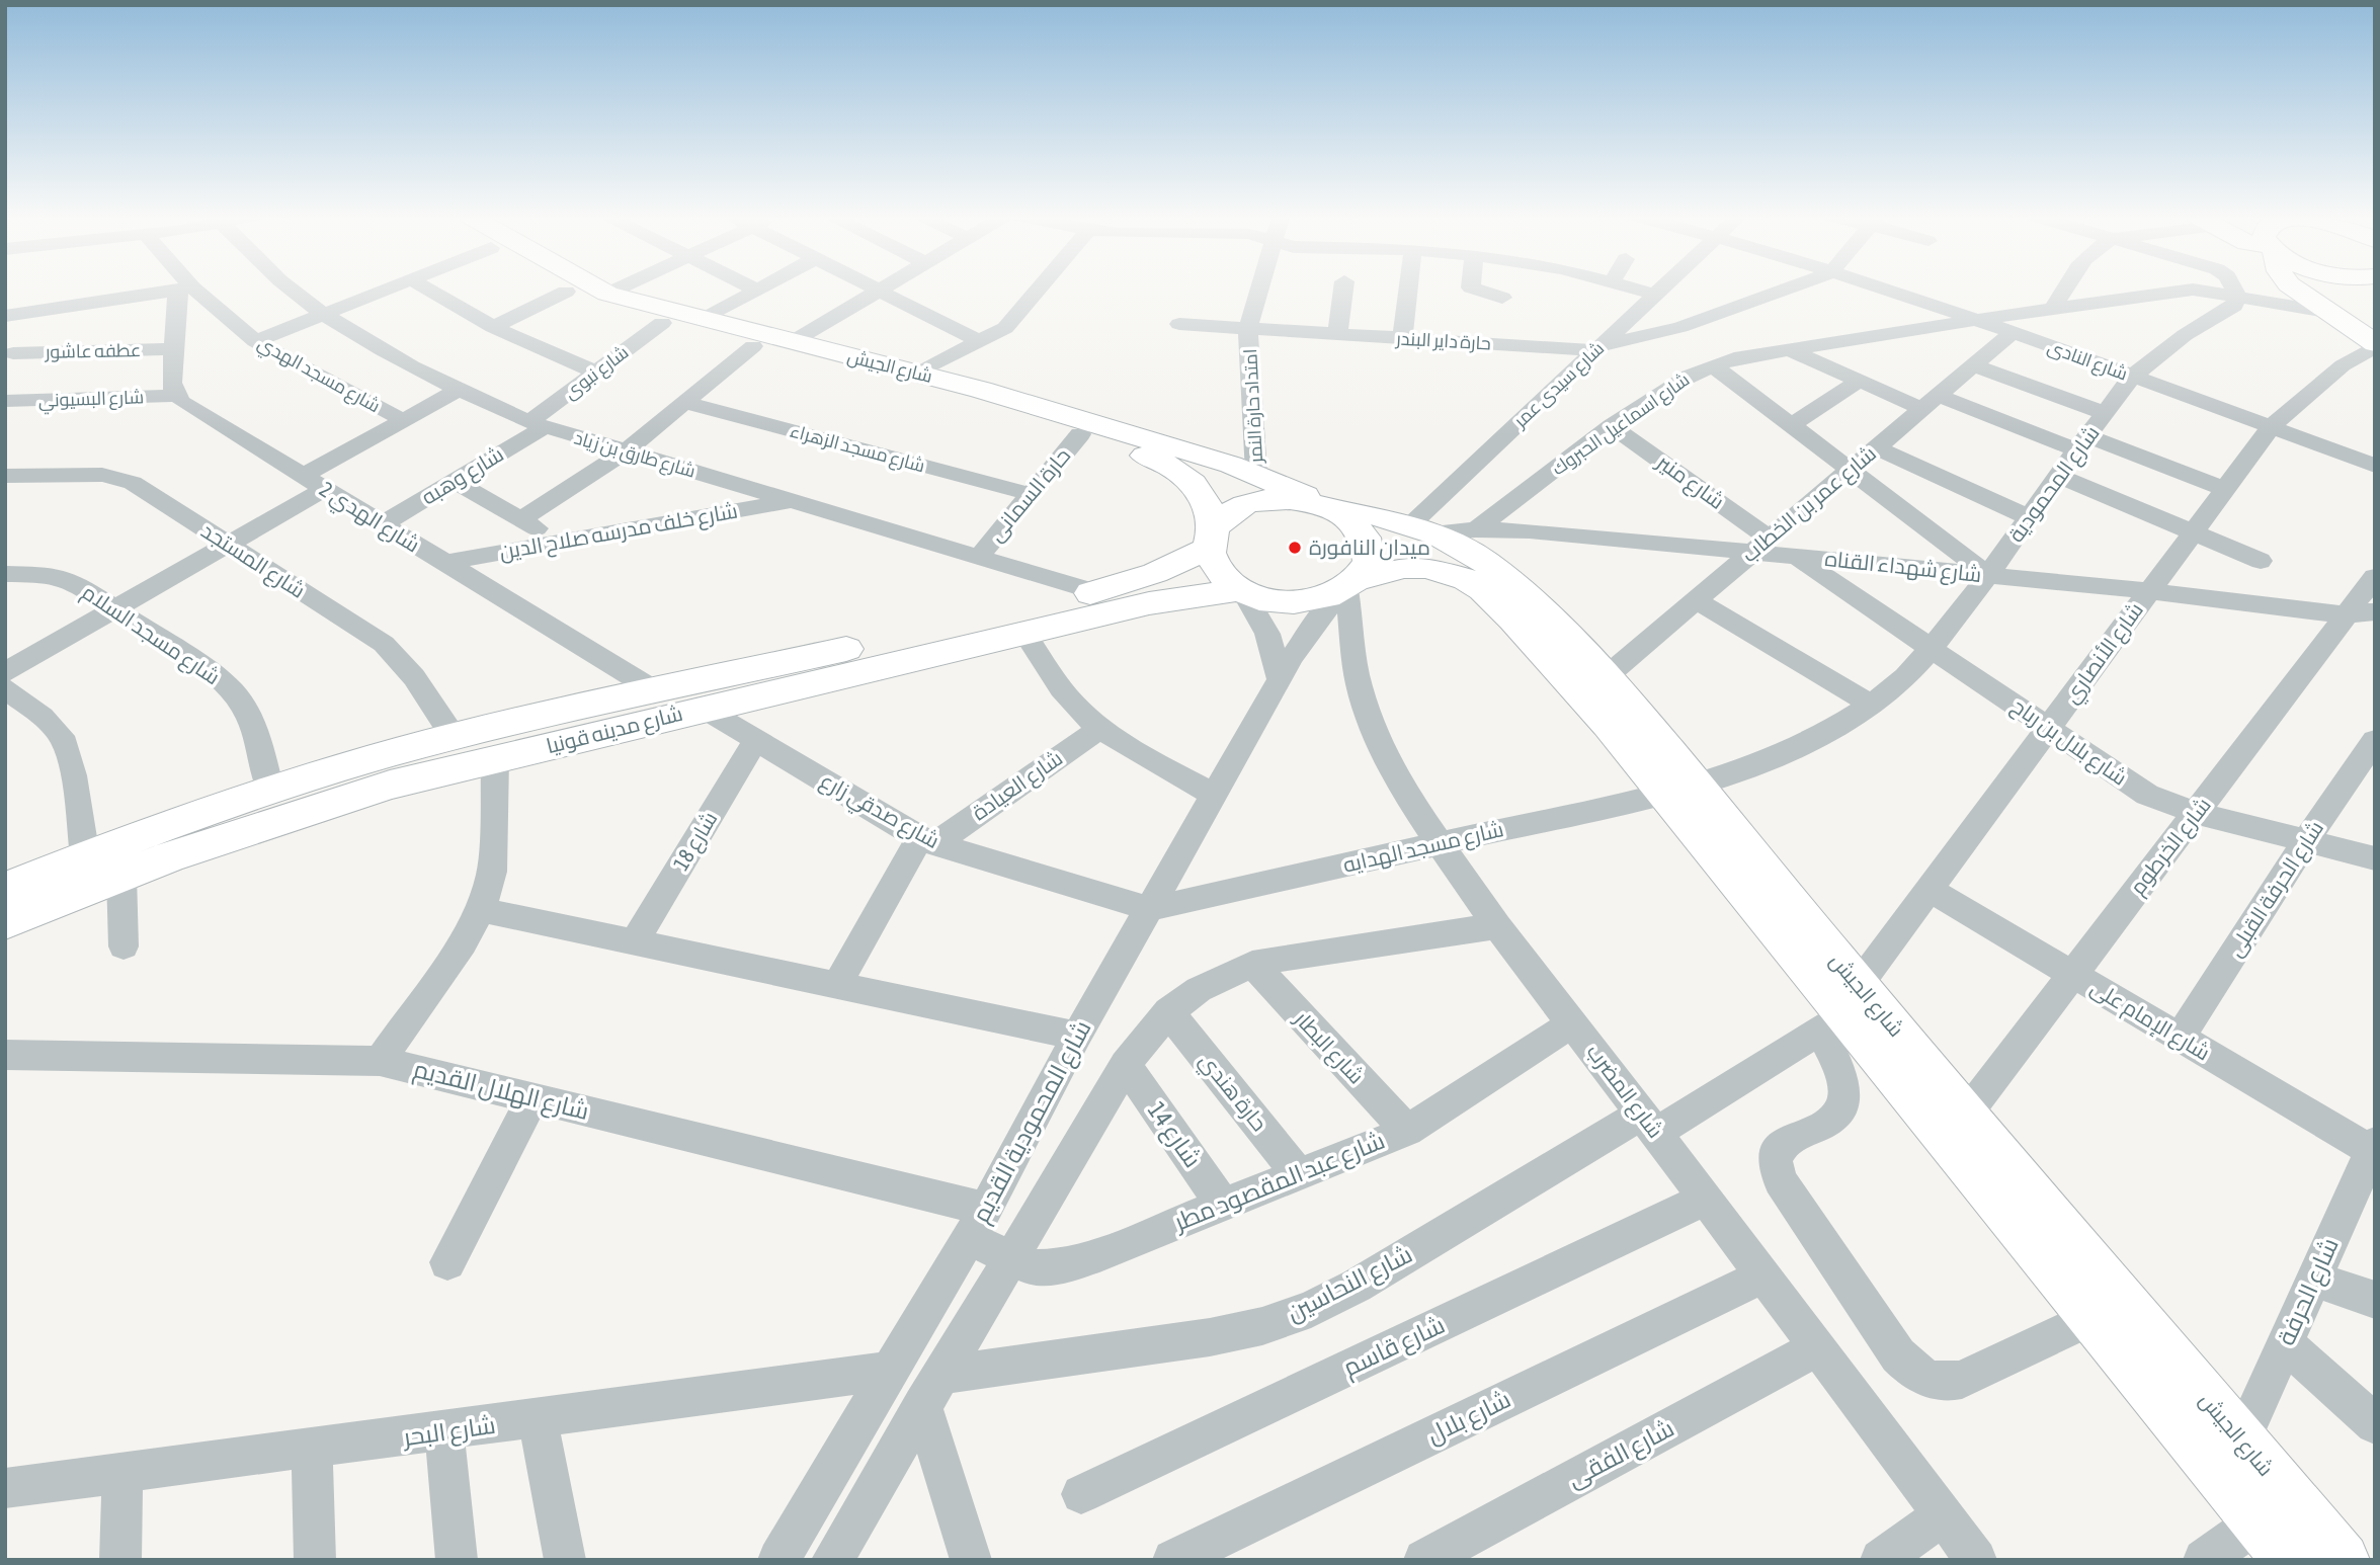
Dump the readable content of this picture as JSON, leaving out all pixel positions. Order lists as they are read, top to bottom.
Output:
{
  "streets": {
    "main road": ["شارع الجيش", "شارع مدينه قونيا"],
    "street": [
      "حارة داير البندر",
      "عطفه عاشور",
      "شارع النادى",
      "شارع نبوى",
      "شارع مسجد الهدي",
      "شارع سيدى عمر",
      "شارع البسيوني",
      "امتداد حارة النمر",
      "شارع اسماعيل الحبروك",
      "شارع مسجد الزهراء",
      "شارع طارق بن زياد",
      "شارع وهبه",
      "شارع منير",
      "شارع المحمودية",
      "حارة السمانى",
      "شارع عمر بن الخطاب",
      "شارع الهدي 2",
      "شارع خلف مدرسه صلاح الدين",
      "شارع المستجد",
      "شارع شهداء القناه",
      "شارع مسجد السلام",
      "شارع الأنصاري",
      "شارع بلال بن رباح",
      "شارع العيادة",
      "شارع صدقي زارع",
      "شارع 18",
      "شارع الخرطوم",
      "شارع مسجد الهدايه",
      "شارع الحرفة القبلى",
      "شارع الإمام على",
      "شارع البطار",
      "شارع الهلال القديم",
      "شارع المضرب",
      "حارة هندي",
      "شارع المحمودية القديم",
      "شارع 14",
      "شارع عبد المقصود مطر",
      "شارع النحاسين",
      "شارع الحرفة",
      "شارع قاسم",
      "شارع بلال",
      "شارع البحر",
      "شارع الفقى"
    ]
  },
  "crossings": [
    ["حارة داير البندر", "شارع سيدى عمر"],
    ["حارة داير البندر", "امتداد حارة النمر"],
    ["شارع النادى", "شارع اسماعيل الحبروك"],
    ["شارع النادى", "شارع المحمودية"],
    ["شارع النادى", "شارع عمر بن الخطاب"],
    ["شارع النادى", "شارع الأنصاري"],
    ["شارع الجيش", "شارع نبوى"],
    ["شارع الجيش", "شارع سيدى عمر"],
    ["شارع الجيش", "امتداد حارة النمر"],
    ["شارع الجيش", "شارع المحمودية"],
    ["شارع الجيش", "حارة السمانى"],
    ["شارع الجيش", "شارع عمر بن الخطاب"],
    ["شارع الجيش", "شارع شهداء القناه"],
    ["شارع الجيش", "شارع الأنصاري"],
    ["شارع الجيش", "شارع مدينه قونيا"],
    ["شارع الجيش", "شارع الخرطوم"],
    ["شارع الجيش", "شارع مسجد الهدايه"],
    ["شارع الجيش", "شارع المضرب"],
    ["شارع الجيش", "شارع المحمودية القديم"],
    ["شارع الجيش", "شارع النحاسين"],
    ["شارع الجيش", "شارع الحرفة"],
    ["شارع نبوى", "شارع طارق بن زياد"],
    ["شارع نبوى", "شارع وهبه"],
    ["شارع سيدى عمر", "شارع شهداء القناه"],
    ["شارع البسيوني", "شارع الهدي 2"],
    ["شارع اسماعيل الحبروك", "شارع منير"],
    ["شارع اسماعيل الحبروك", "شارع المحمودية"],
    ["شارع اسماعيل الحبروك", "شارع شهداء القناه"],
    ["شارع مسجد الزهراء", "حارة السمانى"],
    ["شارع طارق بن زياد", "شارع وهبه"],
    ["شارع طارق بن زياد", "حارة السمانى"],
    ["شارع طارق بن زياد", "شارع خلف مدرسه صلاح الدين"],
    ["شارع طارق بن زياد", "شارع مدينه قونيا"],
    ["شارع وهبه", "شارع الهدي 2"],
    ["شارع منير", "شارع عمر بن الخطاب"],
    ["شارع منير", "شارع شهداء القناه"],
    ["شارع المحمودية", "شارع شهداء القناه"],
    ["شارع المحمودية", "شارع بلال بن رباح"],
    ["شارع المحمودية", "شارع مسجد الهدايه"],
    ["شارع عمر بن الخطاب", "شارع شهداء القناه"],
    ["شارع الهدي 2", "شارع خلف مدرسه صلاح الدين"],
    ["شارع الهدي 2", "شارع مدينه قونيا"],
    ["شارع المستجد", "شارع مدينه قونيا"],
    ["شارع شهداء القناه", "شارع الأنصاري"],
    ["شارع شهداء القناه", "شارع بلال بن رباح"],
    ["شارع شهداء القناه", "شارع الخرطوم"],
    ["شارع مسجد السلام", "شارع مدينه قونيا"],
    ["شارع الأنصاري", "شارع بلال بن رباح"],
    ["شارع الأنصاري", "شارع الإمام على"],
    ["شارع الأنصاري", "شارع النحاسين"],
    ["شارع مدينه قونيا", "شارع صدقي زارع"],
    ["شارع مدينه قونيا", "شارع المضرب"],
    ["شارع مدينه قونيا", "شارع المحمودية القديم"],
    ["شارع بلال بن رباح", "شارع الخرطوم"],
    ["شارع بلال بن رباح", "شارع الحرفة القبلى"],
    ["شارع العيادة", "شارع صدقي زارع"],
    ["شارع صدقي زارع", "شارع 18"],
    ["شارع صدقي زارع", "شارع مسجد الهدايه"],
    ["شارع صدقي زارع", "شارع المحمودية القديم"],
    ["شارع الخرطوم", "شارع الإمام على"],
    ["شارع مسجد الهدايه", "شارع المضرب"],
    ["شارع مسجد الهدايه", "شارع المحمودية القديم"],
    ["شارع الحرفة القبلى", "شارع الإمام على"],
    ["شارع الإمام على", "شارع الحرفة"],
    ["شارع البطار", "شارع المحمودية القديم"],
    ["شارع البطار", "شارع عبد المقصود مطر"],
    ["شارع الهلال القديم", "شارع المحمودية القديم"],
    ["شارع الهلال القديم", "شارع عبد المقصود مطر"],
    ["شارع المضرب", "شارع المحمودية القديم"],
    ["شارع المضرب", "شارع عبد المقصود مطر"],
    ["شارع المضرب", "شارع النحاسين"],
    ["شارع المضرب", "شارع قاسم"],
    ["شارع المضرب", "شارع بلال"],
    ["شارع المضرب", "شارع الفقى"],
    ["حارة هندي", "شارع المحمودية القديم"],
    ["حارة هندي", "شارع عبد المقصود مطر"],
    ["شارع المحمودية القديم", "شارع 14"],
    ["شارع المحمودية القديم", "شارع عبد المقصود مطر"],
    ["شارع المحمودية القديم", "شارع النحاسين"],
    ["شارع المحمودية القديم", "شارع البحر"],
    ["شارع 14", "شارع عبد المقصود مطر"]
  ],
  "places": ["ميدان النافورة"]
}
